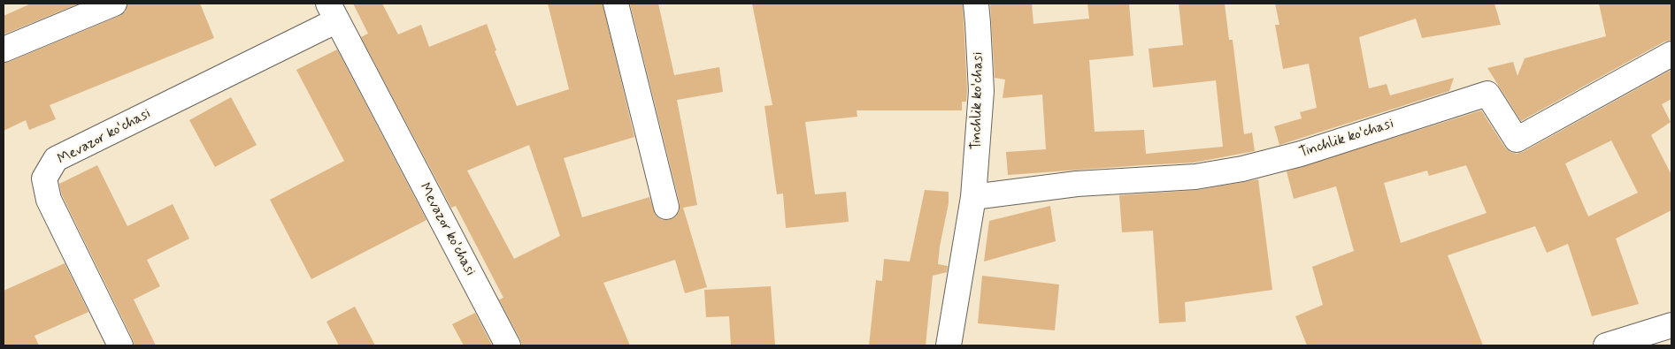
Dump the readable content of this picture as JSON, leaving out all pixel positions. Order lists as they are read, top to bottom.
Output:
{
  "streets": {
    "street": ["Tinchlik ko'chasi", "Mevazor ko'chasi"]
  }
}
